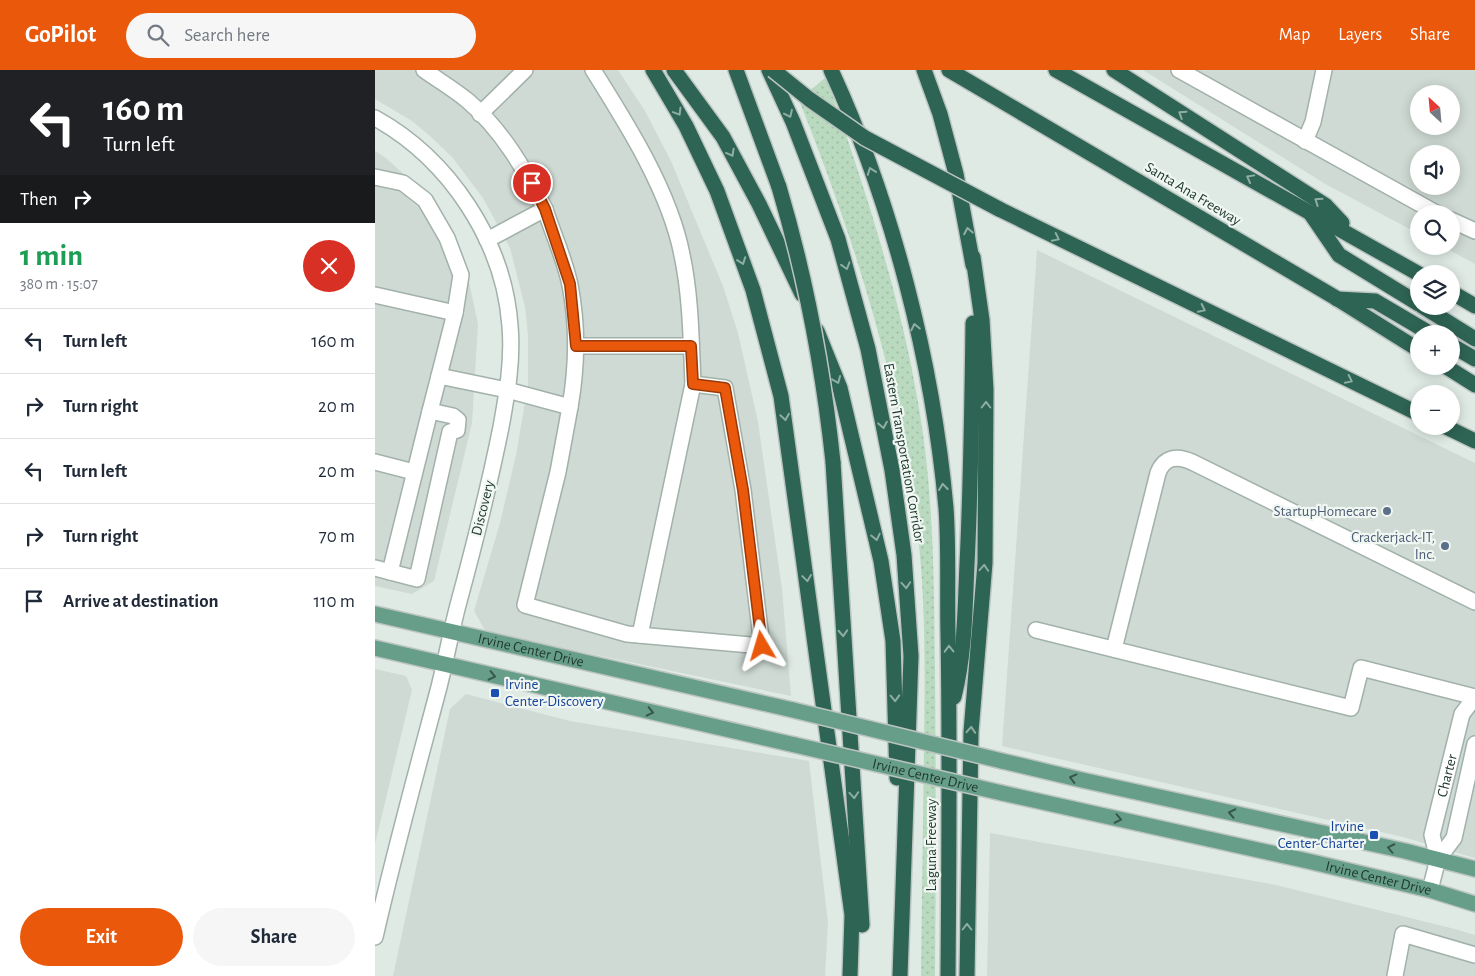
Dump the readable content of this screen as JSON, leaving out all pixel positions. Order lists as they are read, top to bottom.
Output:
{
  "streets": {
    "highway": ["Santa Ana Freeway", "Eastern Transportation Corridor", "Laguna Freeway"],
    "main road": ["Irvine Center Drive"],
    "street": ["Discovery", "Charter"]
  },
  "crossings": [
    ["Eastern Transportation Corridor", "Laguna Freeway"],
    ["Discovery", "Irvine Center Drive"],
    ["Irvine Center Drive", "Charter"]
  ],
  "places": {
    "other": ["StartupHomecare", "Crackerjack-IT, Inc."],
    "transit": ["Irvine Center-Discovery", "Irvine Center-Charter"]
  },
  "north": "top left",
  "page": {
    "header": "GoPilot",
    "search": "Search here",
    "nav": ["Map", "Layers", "Share"],
    "turn": ["160 m", "Turn left"],
    "map_buttons": ["+", "−"],
    "then": "Then",
    "heading": ["1 min", "380 m · 15:07"],
    "list": [
      {
        "name": "Turn left",
        "value": "160 m"
      },
      {
        "name": "Turn right",
        "value": "20 m"
      },
      {
        "name": "Turn left",
        "value": "20 m"
      },
      {
        "name": "Turn right",
        "value": "70 m"
      },
      {
        "name": "Arrive at destination",
        "value": "110 m"
      }
    ],
    "buttons": ["Exit", "Share"]
  }
}
